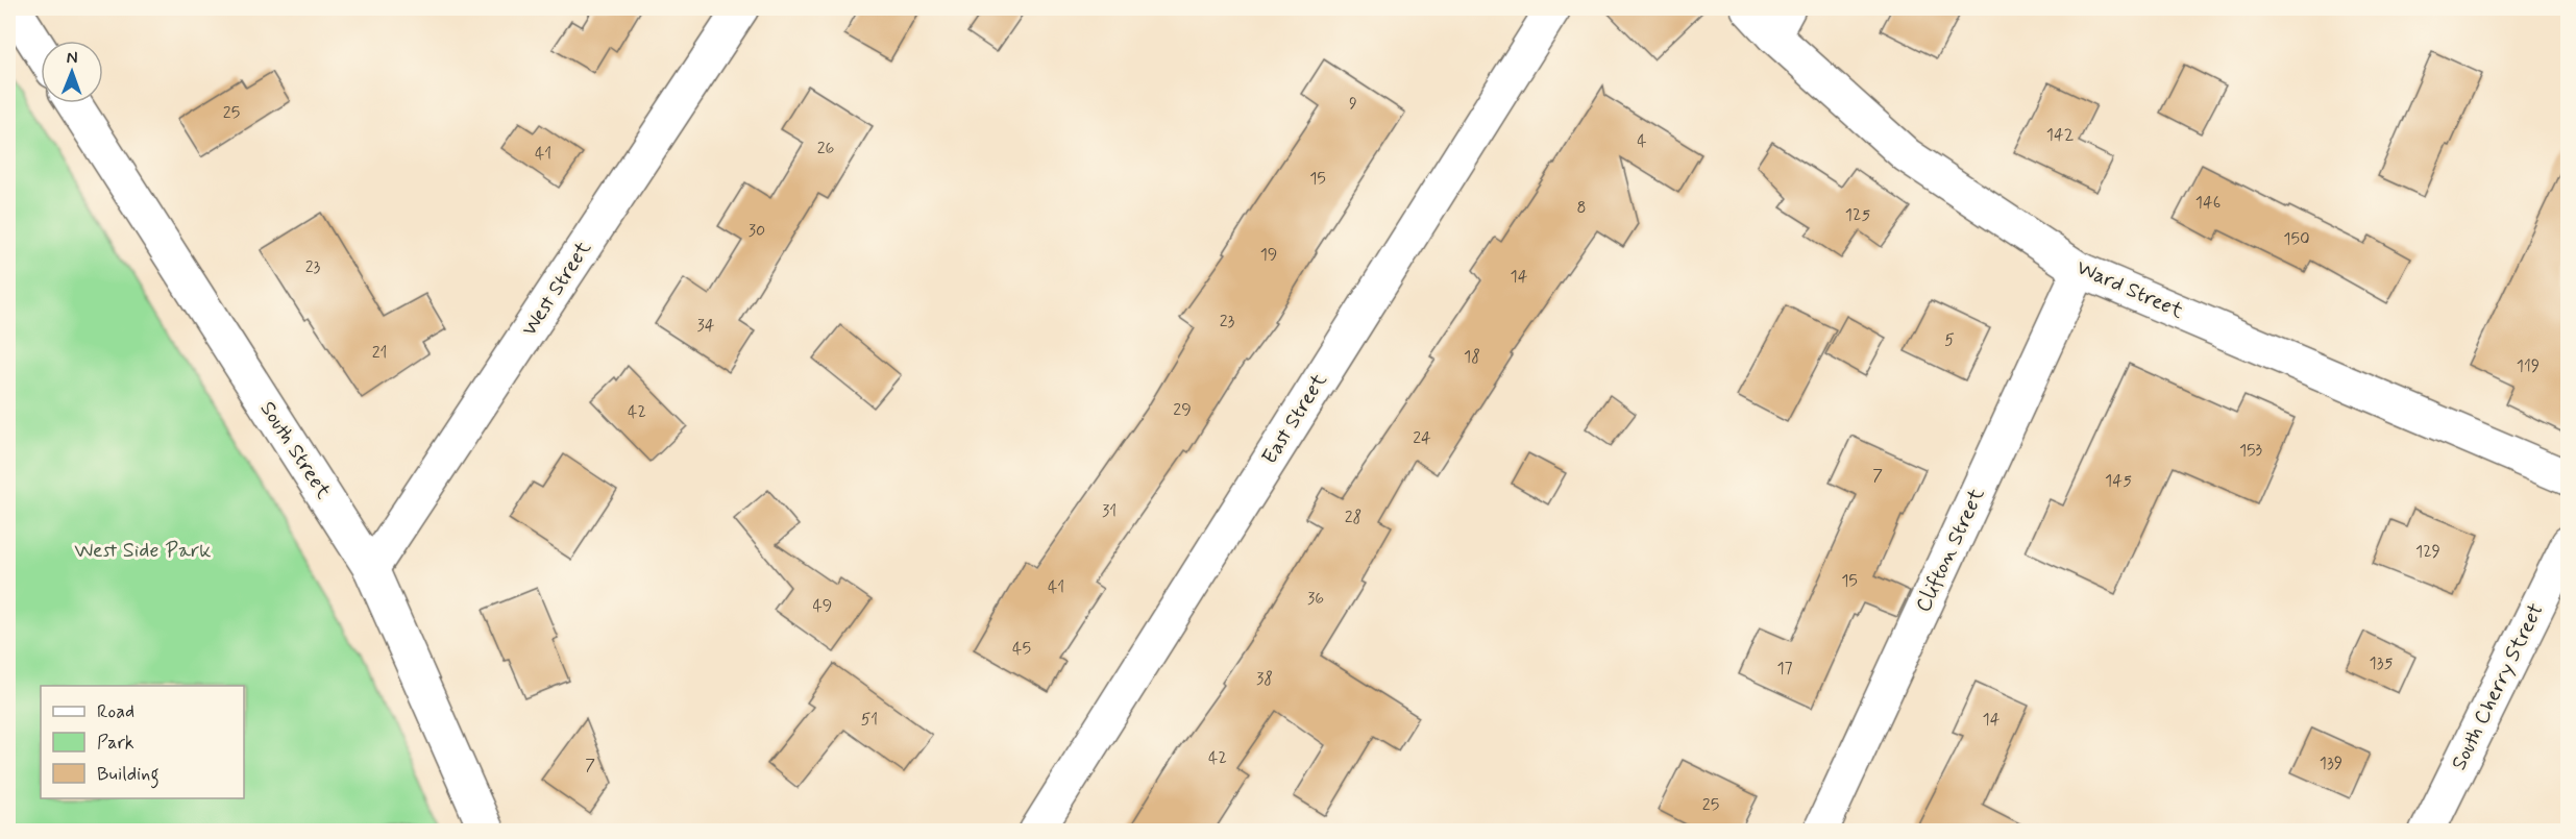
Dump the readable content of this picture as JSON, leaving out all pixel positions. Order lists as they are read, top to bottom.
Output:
{
  "streets": {
    "street": [
      "West Street",
      "Ward Street",
      "East Street",
      "South Street",
      "Clifton Street",
      "South Cherry Street"
    ]
  },
  "crossings": [
    ["West Street", "South Street"],
    ["Ward Street", "Clifton Street"]
  ],
  "parks": ["West Side Park"],
  "house_numbers": [
    "9",
    "25",
    "142",
    "4",
    "26",
    "41",
    "15",
    "146",
    "8",
    "125",
    "30",
    "150",
    "19",
    "23",
    "14",
    "23",
    "34",
    "5",
    "21",
    "18",
    "119",
    "29",
    "42",
    "24",
    "153",
    "7",
    "145",
    "31",
    "28",
    "129",
    "15",
    "41",
    "36",
    "49",
    "45",
    "135",
    "17",
    "38",
    "51",
    "14",
    "42",
    "139",
    "7",
    "25"
  ],
  "legend": ["Road", "Park", "Building"],
  "north": "top"
}
